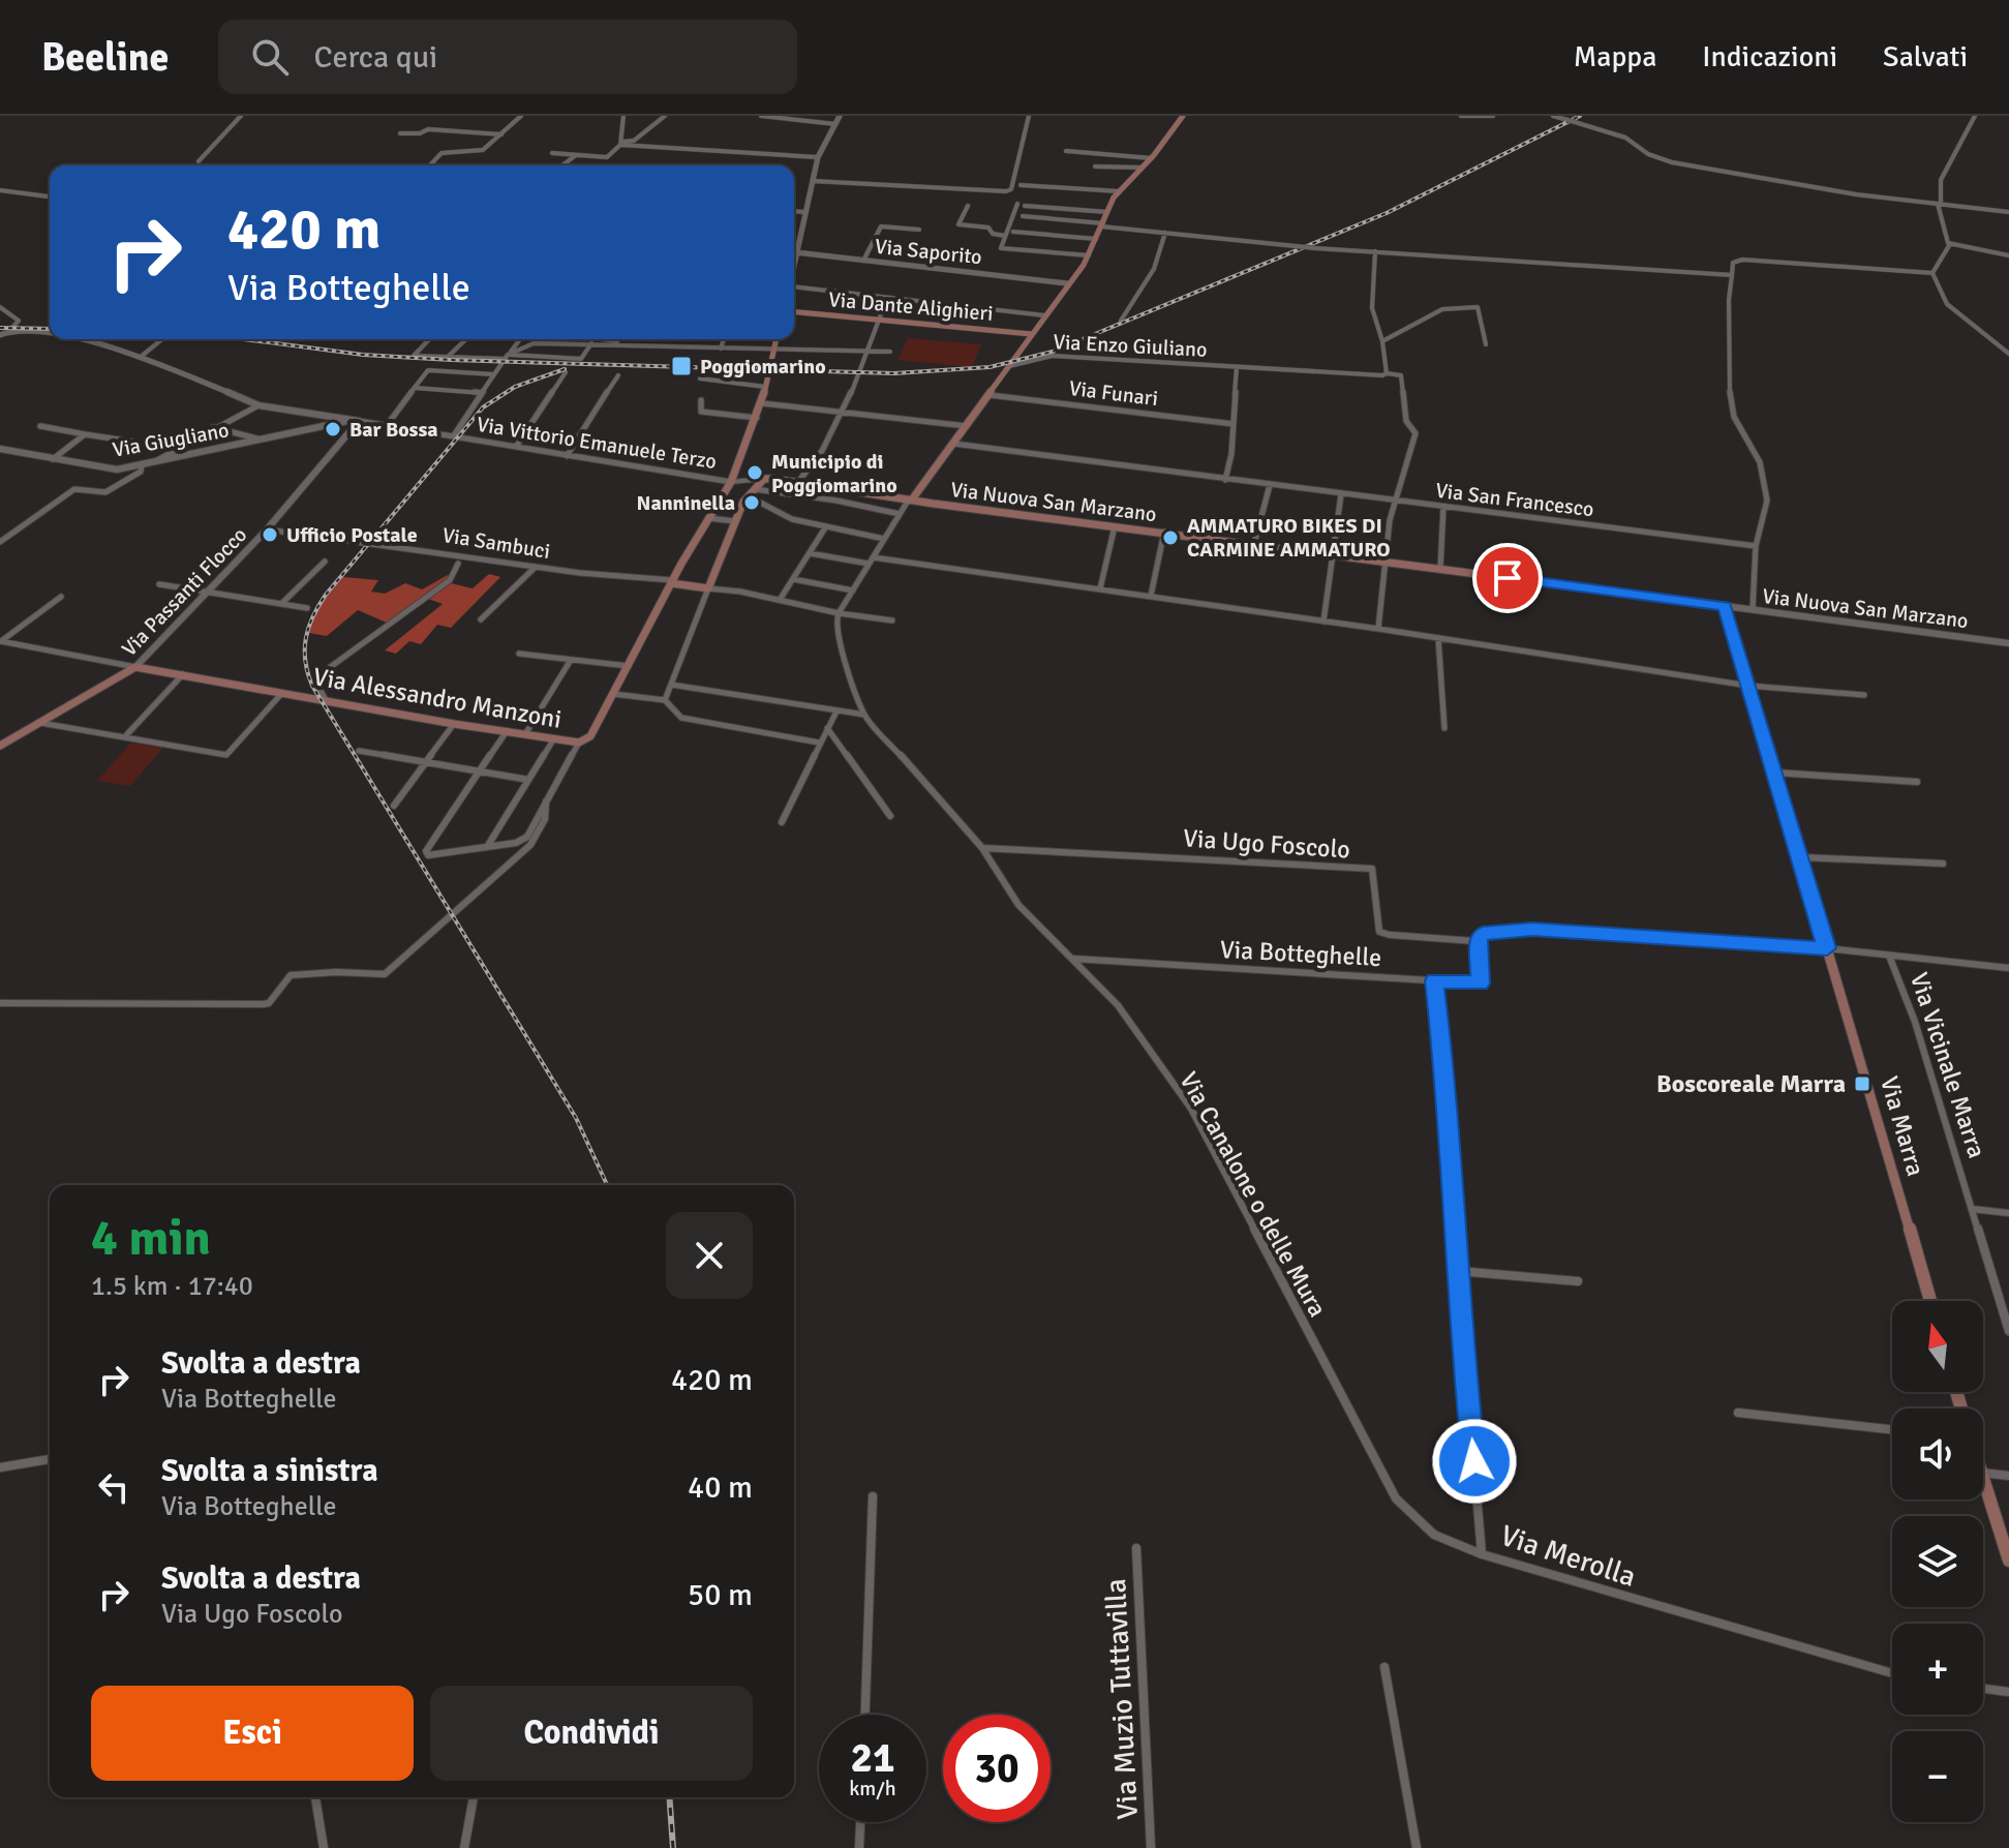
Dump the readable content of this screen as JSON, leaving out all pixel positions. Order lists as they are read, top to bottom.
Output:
{
  "streets": {
    "main road": [
      "Via Dante Alighieri",
      "Via Nuova San Marzano",
      "Via Passanti Flocco",
      "Via Alessandro Manzoni",
      "Via Marra"
    ],
    "street": [
      "Via Saporito",
      "Via Enzo Giuliano",
      "Via Funari",
      "Via Giugliano",
      "Via Vittorio Emanuele Terzo",
      "Via San Francesco",
      "Via Sambuci",
      "Via Ugo Foscolo",
      "Via Botteghelle",
      "Via Vicinale Marra",
      "Via Canalone o delle Mura",
      "Via Merolla",
      "Via Muzio Tuttavilla"
    ]
  },
  "crossings": [
    ["Via Enzo Giuliano", "Via Funari"],
    ["Via Enzo Giuliano", "Via San Francesco"],
    ["Via Giugliano", "Via Vittorio Emanuele Terzo"],
    ["Via Giugliano", "Via Passanti Flocco"],
    ["Via Vittorio Emanuele Terzo", "Via Passanti Flocco"],
    ["Via Vittorio Emanuele Terzo", "Via Alessandro Manzoni"],
    ["Via Nuova San Marzano", "Via Marra"],
    ["Via Sambuci", "Via Passanti Flocco"],
    ["Via Sambuci", "Via Alessandro Manzoni"],
    ["Via Passanti Flocco", "Via Alessandro Manzoni"],
    ["Via Ugo Foscolo", "Via Botteghelle"],
    ["Via Ugo Foscolo", "Via Vicinale Marra"],
    ["Via Ugo Foscolo", "Via Marra"],
    ["Via Ugo Foscolo", "Via Canalone o delle Mura"],
    ["Via Botteghelle", "Via Canalone o delle Mura"],
    ["Via Botteghelle", "Via Merolla"],
    ["Via Canalone o delle Mura", "Via Merolla"]
  ],
  "places": {
    "transit": ["Poggiomarino", "Boscoreale Marra"],
    "other": [
      "Bar Bossa",
      "Municipio di Poggiomarino",
      "Nanninella",
      "Ufficio Postale",
      "AMMATURO BIKES DI CARMINE AMMATURO"
    ]
  },
  "north": "top",
  "page": {
    "header": "Beeline",
    "search": "Cerca qui",
    "nav": ["Mappa", "Indicazioni", "Salvati"],
    "turn": ["420 m", "Via Botteghelle"],
    "heading": ["4 min", "1.5 km · 17:40"],
    "map_buttons": ["+", "−"],
    "list": [
      {
        "name": "Svolta a destra",
        "note": "Via Botteghelle",
        "value": "420 m"
      },
      {
        "name": "Svolta a sinistra",
        "note": "Via Botteghelle",
        "value": "40 m"
      },
      {
        "name": "Svolta a destra",
        "note": "Via Ugo Foscolo",
        "value": "50 m"
      }
    ],
    "buttons": ["Esci", "Condividi"],
    "speed": "21 km/h",
    "limit": "30"
  }
}
